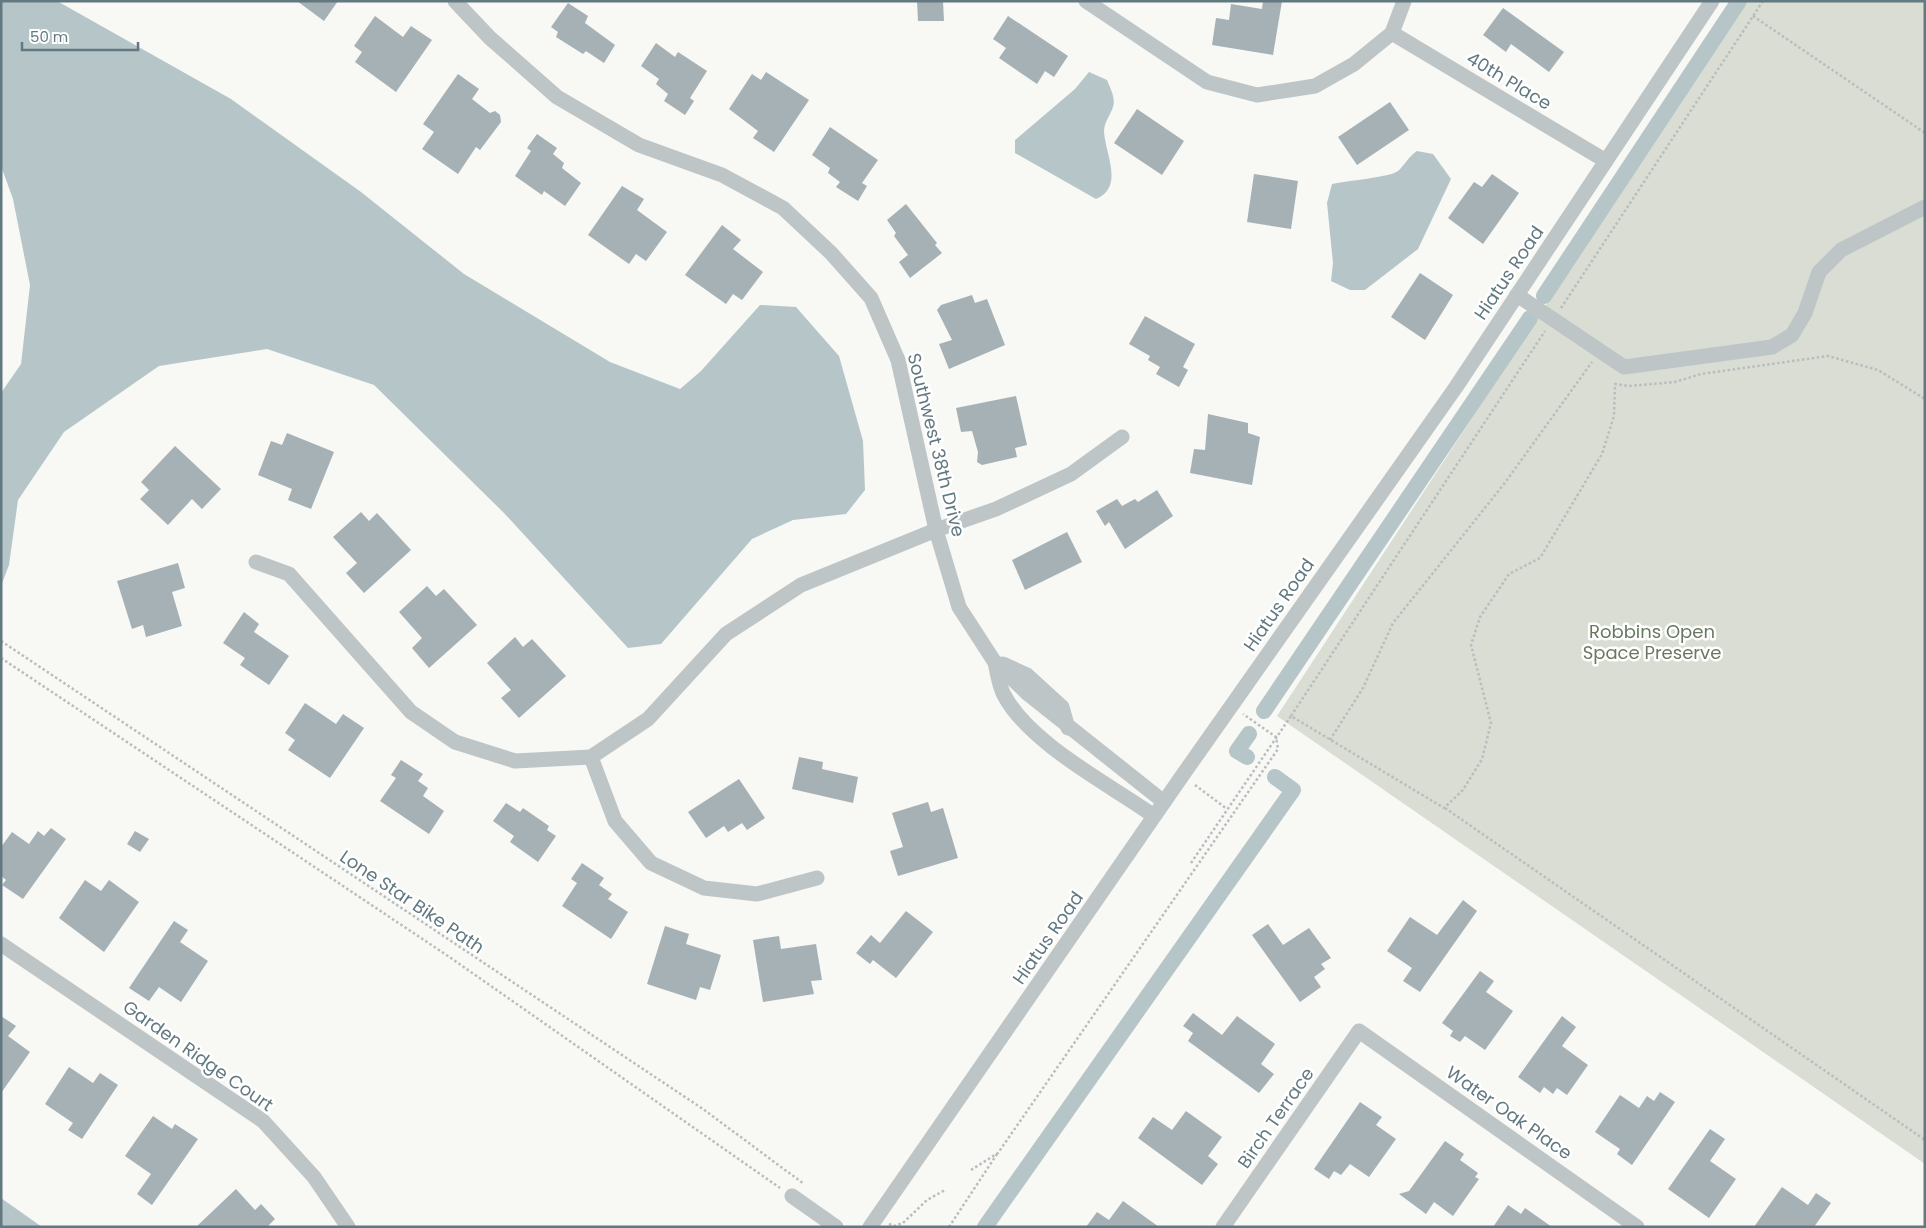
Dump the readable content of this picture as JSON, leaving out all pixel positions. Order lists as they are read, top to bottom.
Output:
{
  "streets": {
    "street": [
      "40th Place",
      "Hiatus Road",
      "Southwest 38th Drive",
      "Garden Ridge Court",
      "Water Oak Place",
      "Birch Terrace"
    ],
    "path": ["Lone Star Bike Path"]
  },
  "crossings": [
    ["40th Place", "Hiatus Road"],
    ["Hiatus Road", "Southwest 38th Drive"],
    ["Water Oak Place", "Birch Terrace"]
  ],
  "parks": ["Robbins Open Space Preserve"],
  "scale_bar": "50 m"
}
